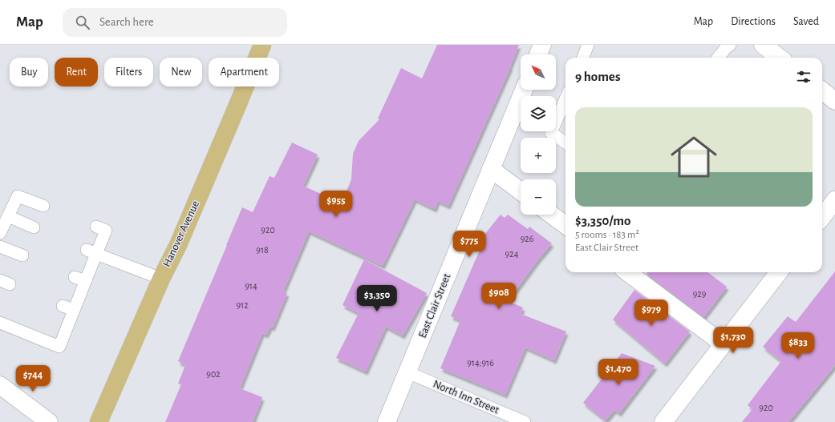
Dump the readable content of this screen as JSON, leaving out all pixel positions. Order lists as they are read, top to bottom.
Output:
{
  "streets": {
    "main road": ["Hanover Avenue"],
    "street": ["East Clair Street"],
    "lane": ["North Inn Street"]
  },
  "crossings": [
    ["East Clair Street", "North Inn Street"]
  ],
  "house_numbers": [
    "920",
    "926",
    "918",
    "924",
    "914",
    "929",
    "912",
    "914;916",
    "902",
    "920"
  ],
  "north": "top left",
  "page": {
    "header": "Map",
    "search": "Search here",
    "nav": ["Map", "Directions", "Saved"],
    "map_buttons": ["+", "−"],
    "chip": [
      "Buy",
      "Rent",
      "Filters",
      "New",
      "Apartment"
    ],
    "heading": "9 homes",
    "list": [
      {
        "name": "$3,350/mo",
        "note": "5 rooms · 183 m² · East Clair Street"
      }
    ],
    "price": [
      "$955",
      "$775",
      "$908",
      "$3,350",
      "$979",
      "$1,730",
      "$833",
      "$1,470",
      "$744"
    ]
  }
}
